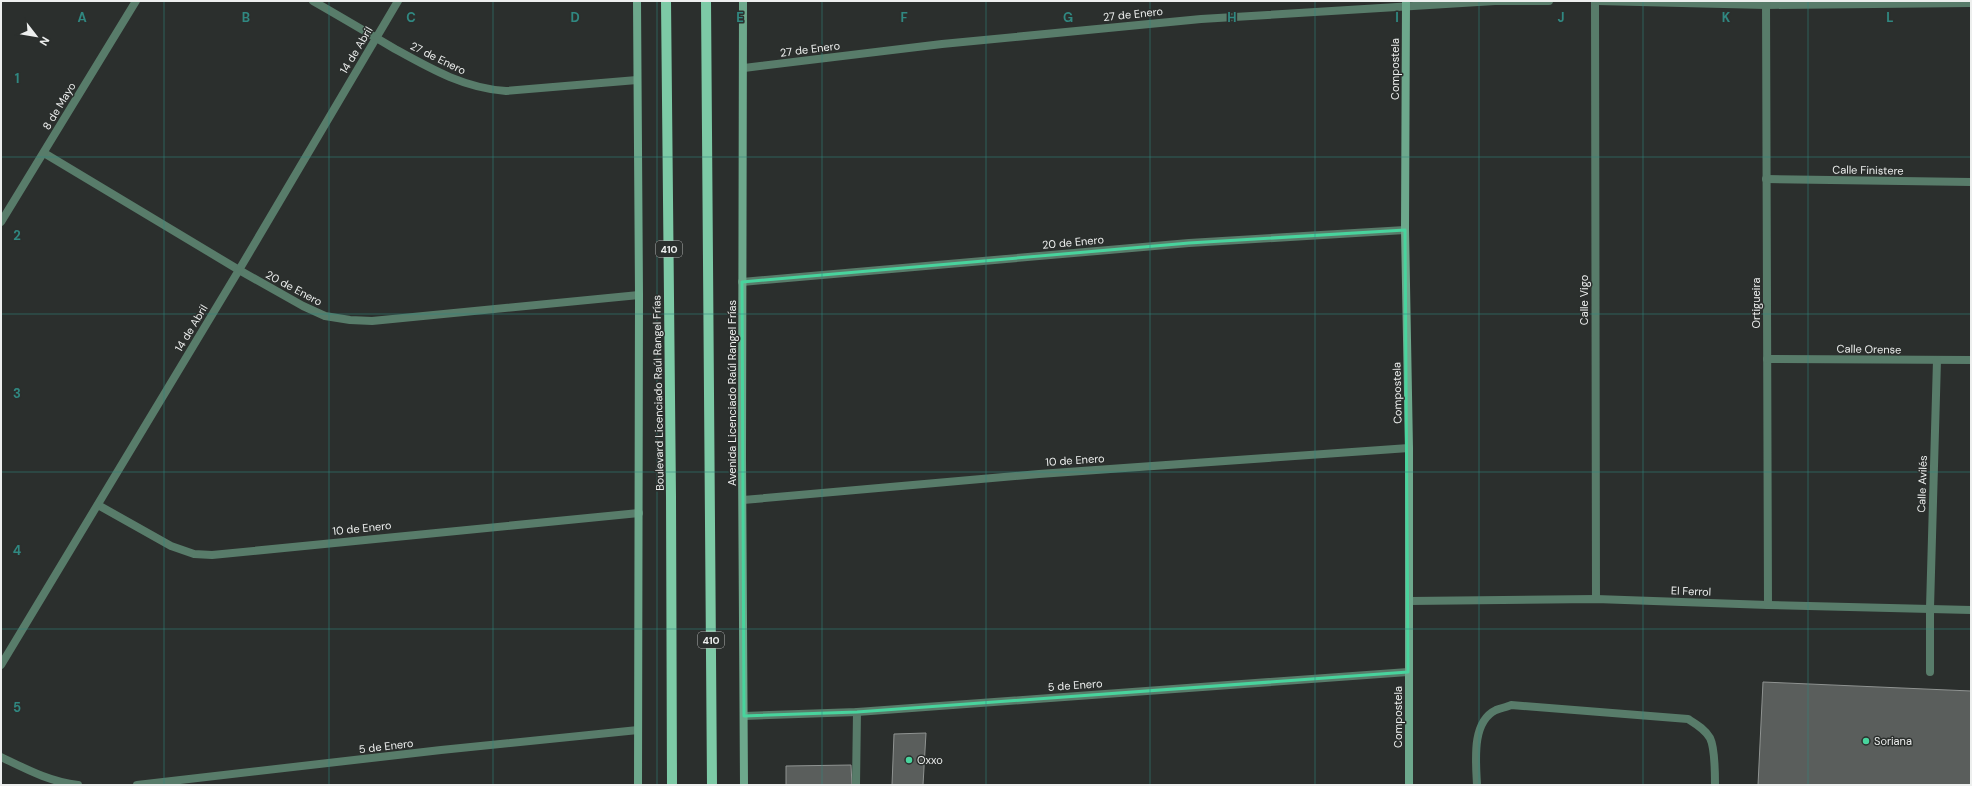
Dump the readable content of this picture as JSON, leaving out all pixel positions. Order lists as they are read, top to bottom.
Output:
{
  "streets": {
    "main road": ["410", "Boulevard Licenciado Raúl Rangel Frías"],
    "street": [
      "27 de Enero",
      "14 de Abril",
      "Compostela",
      "8 de Mayo",
      "Calle Finistere",
      "20 de Enero",
      "Calle Vigo",
      "Ortigueira",
      "Calle Orense",
      "Avenida Licenciado Raúl Rangel Frías",
      "10 de Enero",
      "Calle Avilés",
      "El Ferrol",
      "5 de Enero"
    ]
  },
  "crossings": [
    ["27 de Enero", "14 de Abril"],
    ["27 de Enero", "Compostela"],
    ["27 de Enero", "Avenida Licenciado Raúl Rangel Frías"],
    ["14 de Abril", "20 de Enero"],
    ["14 de Abril", "10 de Enero"],
    ["Compostela", "20 de Enero"],
    ["Compostela", "10 de Enero"],
    ["Compostela", "El Ferrol"],
    ["Compostela", "5 de Enero"],
    ["8 de Mayo", "20 de Enero"],
    ["Calle Finistere", "Ortigueira"],
    ["20 de Enero", "Avenida Licenciado Raúl Rangel Frías"],
    ["Calle Vigo", "El Ferrol"],
    ["Ortigueira", "Calle Orense"],
    ["Ortigueira", "El Ferrol"],
    ["Calle Orense", "Calle Avilés"],
    ["Avenida Licenciado Raúl Rangel Frías", "10 de Enero"],
    ["Avenida Licenciado Raúl Rangel Frías", "5 de Enero"],
    ["Calle Avilés", "El Ferrol"]
  ],
  "places": ["Soriana", "Oxxo"],
  "north": "bottom right",
  "grid": {
    "columns": [
      "A",
      "B",
      "C",
      "D",
      "E",
      "F",
      "G",
      "H",
      "I",
      "J",
      "K",
      "L"
    ],
    "rows": [
      "1",
      "2",
      "3",
      "4",
      "5"
    ]
  }
}
